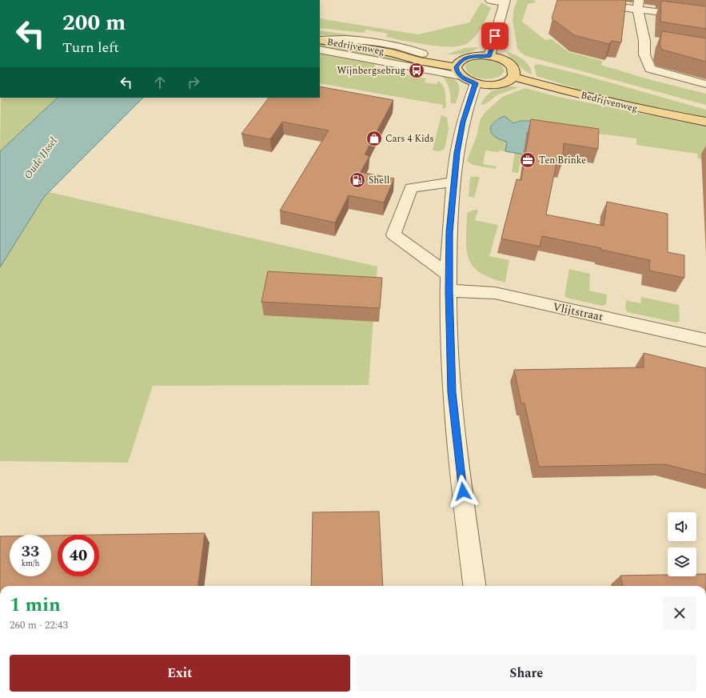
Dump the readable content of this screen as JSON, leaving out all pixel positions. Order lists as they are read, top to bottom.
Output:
{
  "streets": {
    "main road": ["Bedrijvenweg"],
    "street": ["Vlijtstraat"]
  },
  "water": ["Oude IJssel"],
  "places": {
    "bus stop": ["Wijnbergsebrug"],
    "shop": ["Cars 4 Kids"],
    "office": ["Ten Brinke"],
    "fuel station": ["Shell"]
  },
  "page": {
    "turn": ["200 m", "Turn left"],
    "speed": "33 km/h",
    "limit": "40",
    "heading": ["1 min", "260 m · 22:43"],
    "buttons": ["Exit", "Share"]
  }
}
